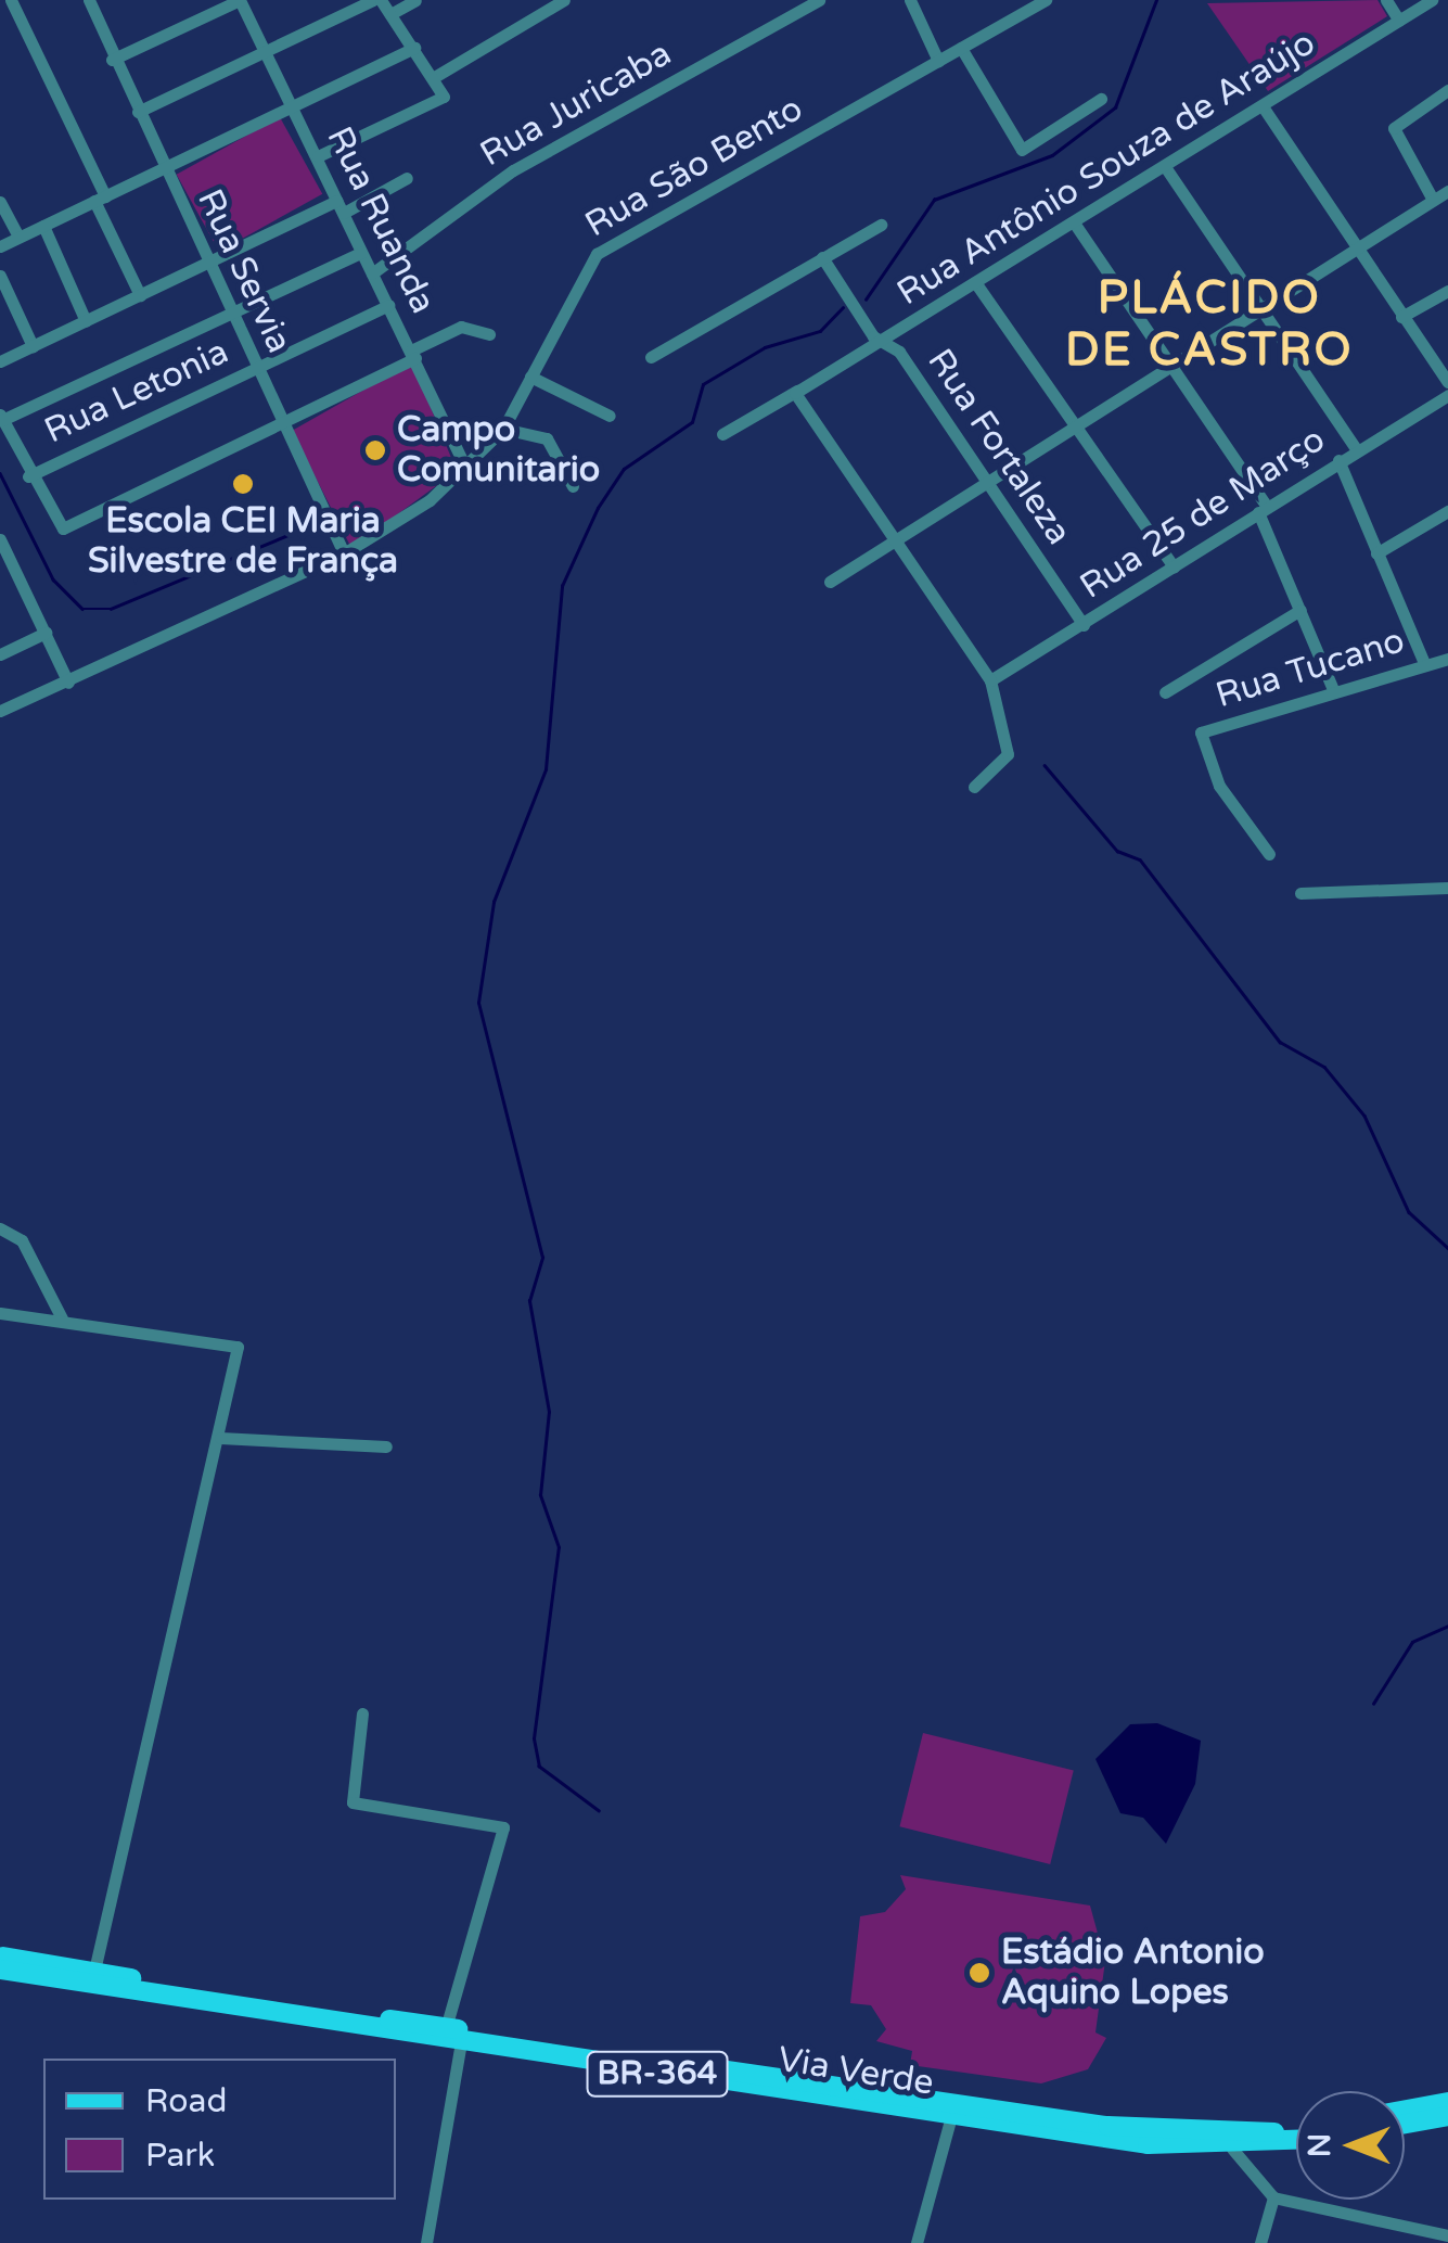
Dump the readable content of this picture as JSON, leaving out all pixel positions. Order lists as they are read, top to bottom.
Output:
{
  "streets": {
    "main road": ["Via Verde", "BR-364"],
    "street": [
      "Rua Juricaba",
      "Rua São Bento",
      "Rua Antônio Souza de Araújo",
      "Rua Ruanda",
      "Rua Servia",
      "Rua Letonia",
      "Rua Fortaleza",
      "Rua 25 de Março",
      "Rua Tucano"
    ]
  },
  "crossings": [
    ["Rua Juricaba", "Rua Ruanda"],
    ["Rua São Bento", "Rua Ruanda"],
    ["Rua São Bento", "Rua Servia"],
    ["Rua Antônio Souza de Araújo", "Rua Fortaleza"],
    ["Rua Ruanda", "Rua Letonia"],
    ["Rua Servia", "Rua Letonia"],
    ["Rua Fortaleza", "Rua 25 de Março"]
  ],
  "districts": ["PLÁCIDO DE CASTRO"],
  "places": ["Campo Comunitario", "Escola CEI Maria Silvestre de França", "Estádio Antonio Aquino Lopes"],
  "legend": ["Road", "Park"],
  "north": "left"
}
